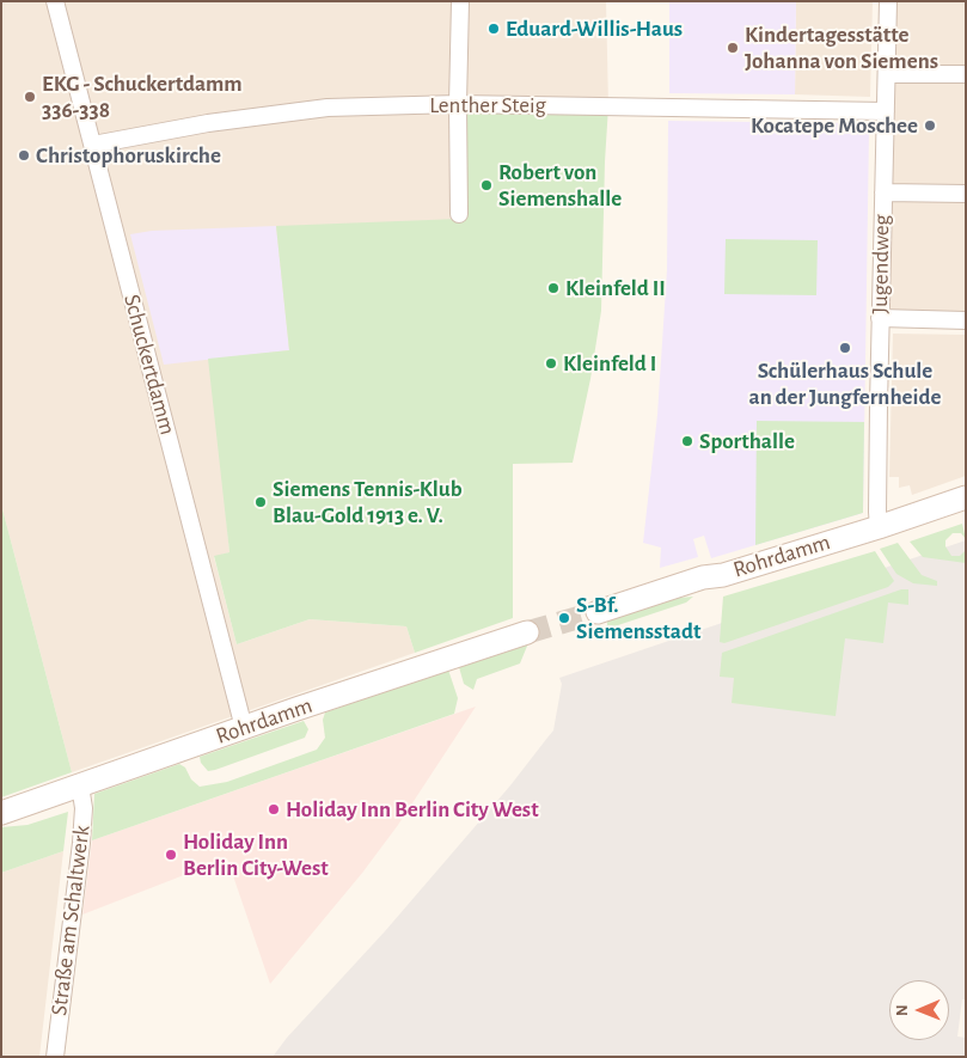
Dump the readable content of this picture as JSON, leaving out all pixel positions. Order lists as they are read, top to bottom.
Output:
{
  "streets": {
    "main road": ["Rohrdamm"],
    "street": [
      "Lenther Steig",
      "Jugendweg",
      "Schuckertdamm",
      "Straße am Schaltwerk"
    ]
  },
  "crossings": [
    ["Lenther Steig", "Jugendweg"],
    ["Lenther Steig", "Schuckertdamm"],
    ["Jugendweg", "Rohrdamm"],
    ["Schuckertdamm", "Rohrdamm"],
    ["Rohrdamm", "Straße am Schaltwerk"]
  ],
  "places": [
    "Eduard-Willis-Haus",
    "Kindertagesstätte Johanna von Siemens",
    "EKG - Schuckertdamm 336-338",
    "Kocatepe Moschee",
    "Christophoruskirche",
    "Robert von Siemenshalle",
    "Kleinfeld II",
    "Schülerhaus Schule an der Jungfernheide",
    "Kleinfeld I",
    "Sporthalle",
    "Siemens Tennis-Klub Blau-Gold 1913 e. V.",
    "S-Bf. Siemensstadt",
    "Holiday Inn Berlin City West",
    "Holiday Inn Berlin City-West"
  ],
  "north": "left"
}
